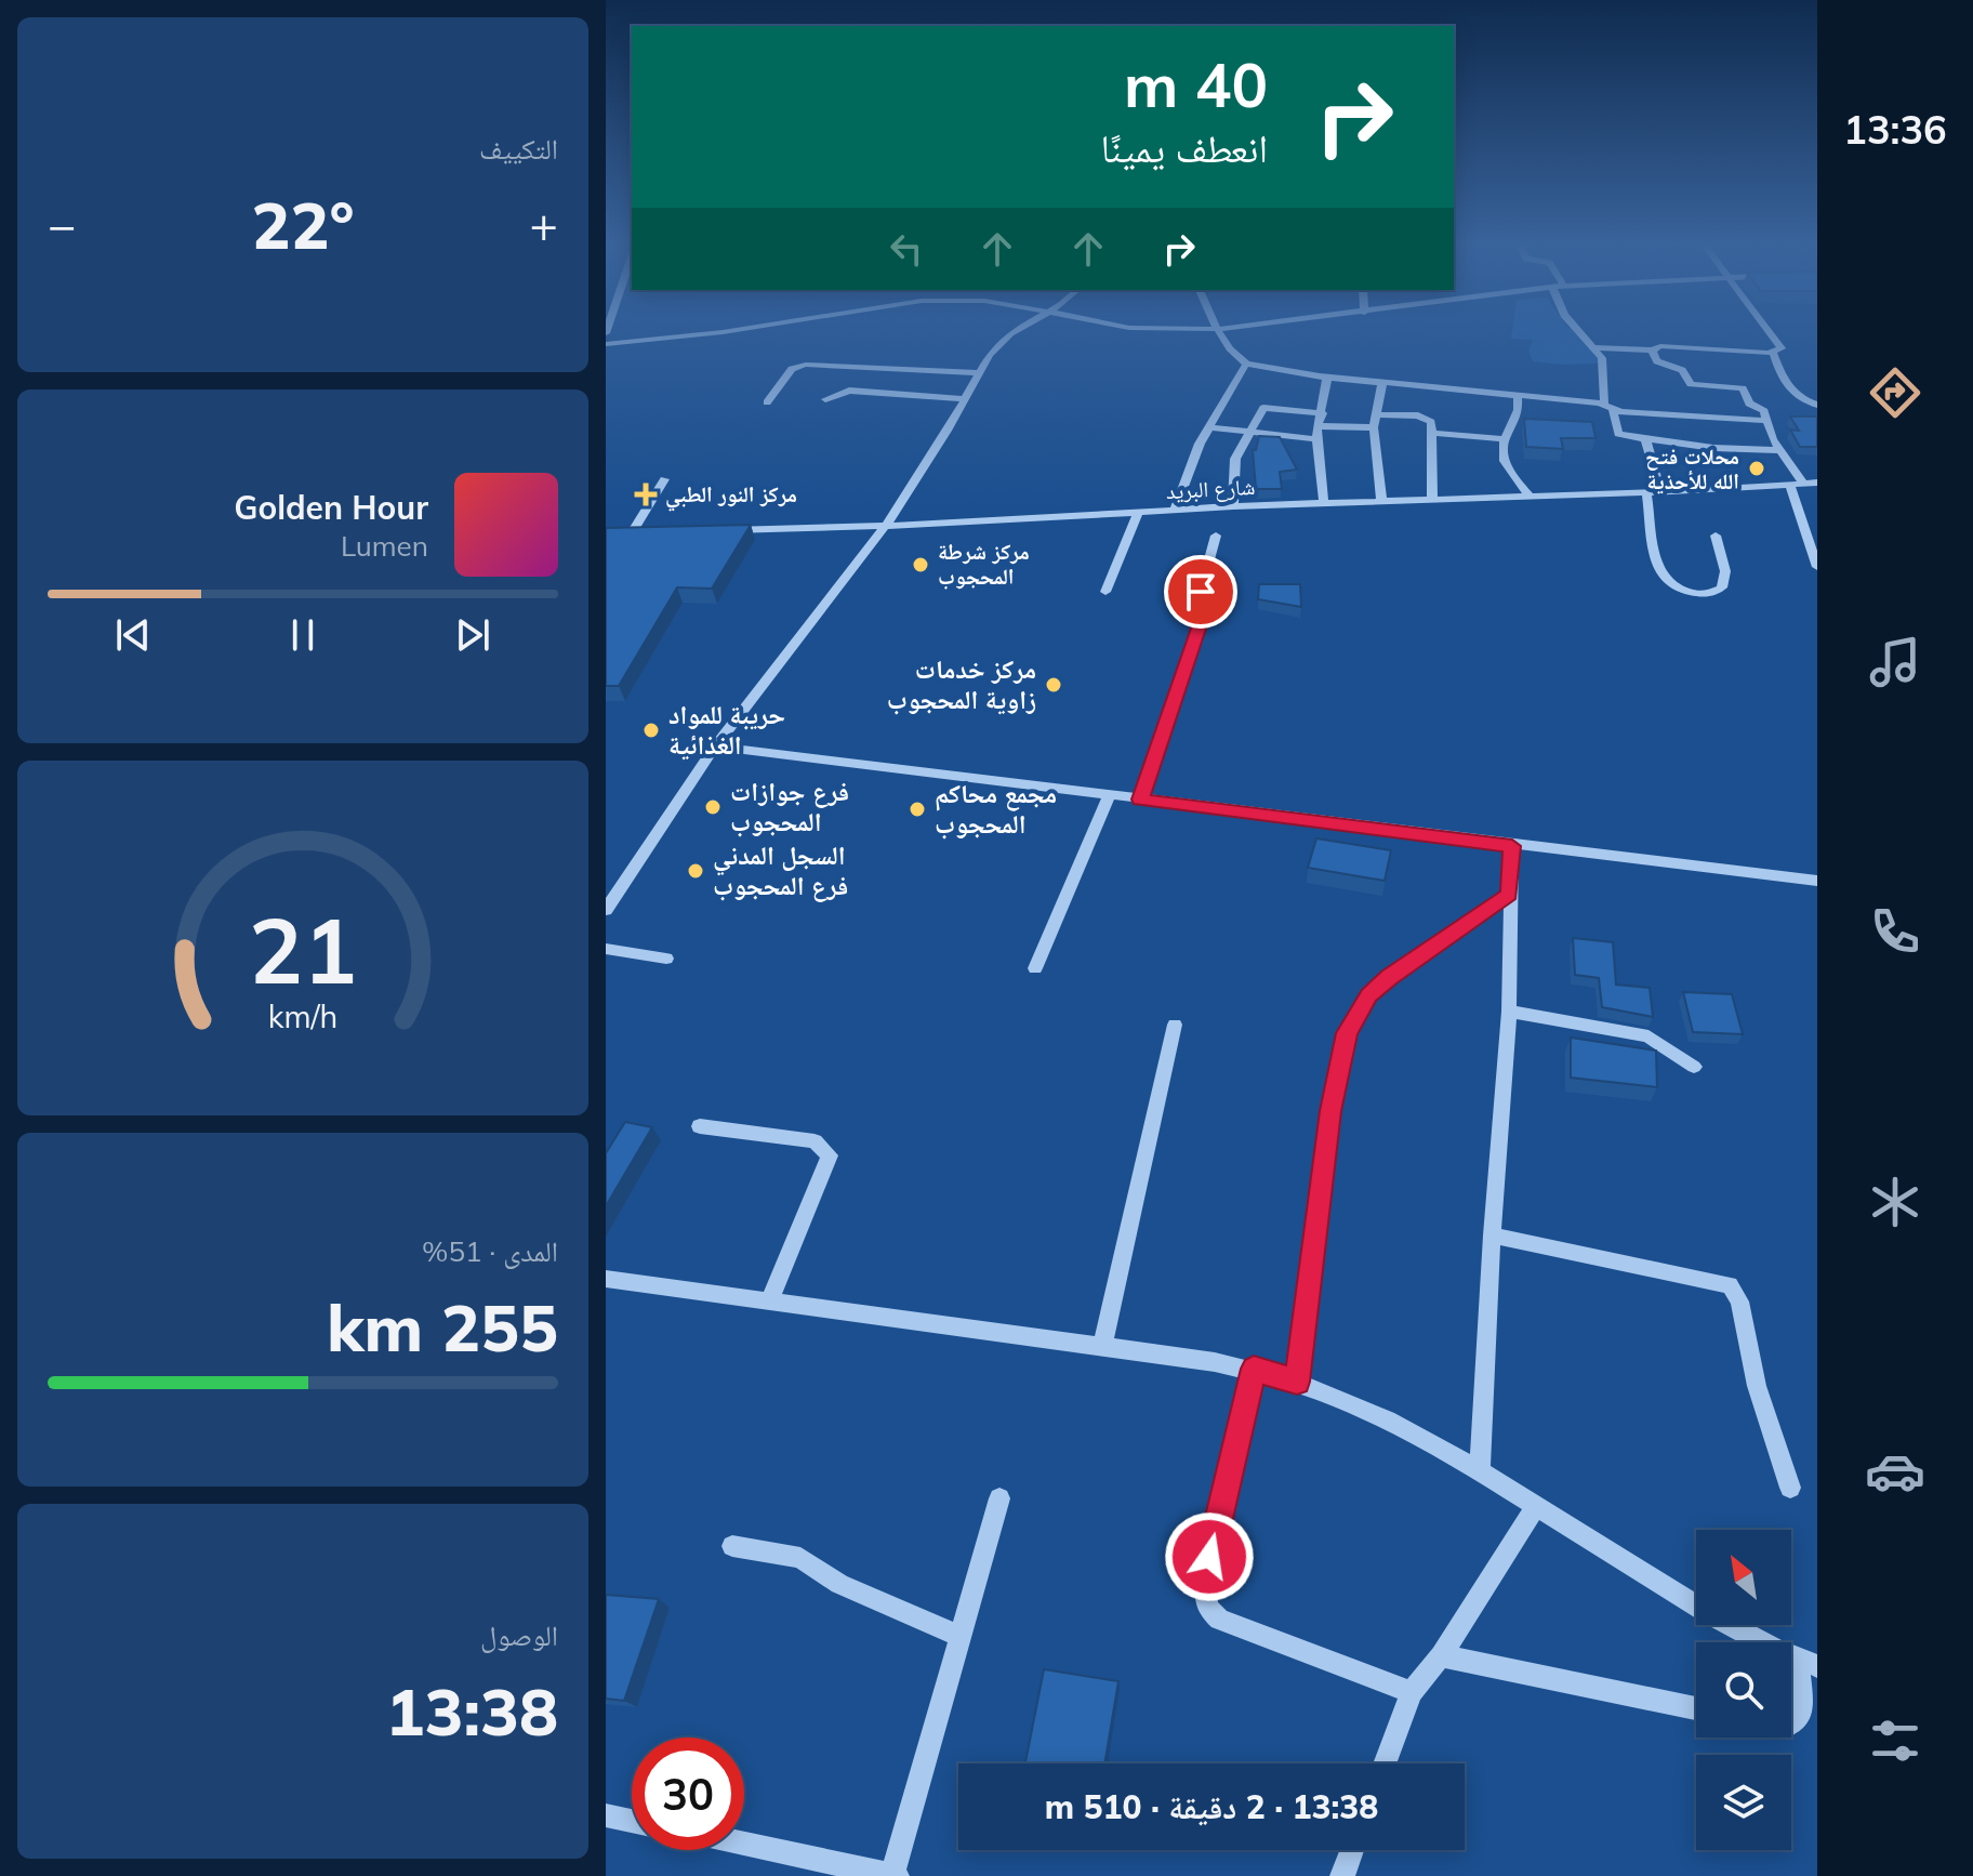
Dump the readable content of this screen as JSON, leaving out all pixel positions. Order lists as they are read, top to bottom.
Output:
{
  "streets": {
    "street": ["شارع البريد"]
  },
  "places": {
    "other": [
      "محلات فتح الله للأحذية",
      "مركز شرطة المحجوب",
      "مركز خدمات زاوية المحجوب",
      "حريبة للمواد الغذائية",
      "فرع جوازات المحجوب",
      "مجمع محاكم المحجوب",
      "السجل المدني فرع المحجوب"
    ],
    "health": ["مركز النور الطبي"]
  },
  "north": "top left",
  "page": {
    "tabs": "13:36",
    "tile": [
      "التكييف",
      ["المدى · 51%", "255 km"],
      ["الوصول", "13:38"]
    ],
    "turn": ["40 m", "انعطف يمينًا"],
    "heat": ["−", "22°", "+"],
    "song": ["Golden Hour", "Lumen"],
    "limit": "30",
    "trip": "13:38 · 2 دقيقة · 510 m",
    "gauge": ["21", "km/h"]
  }
}
